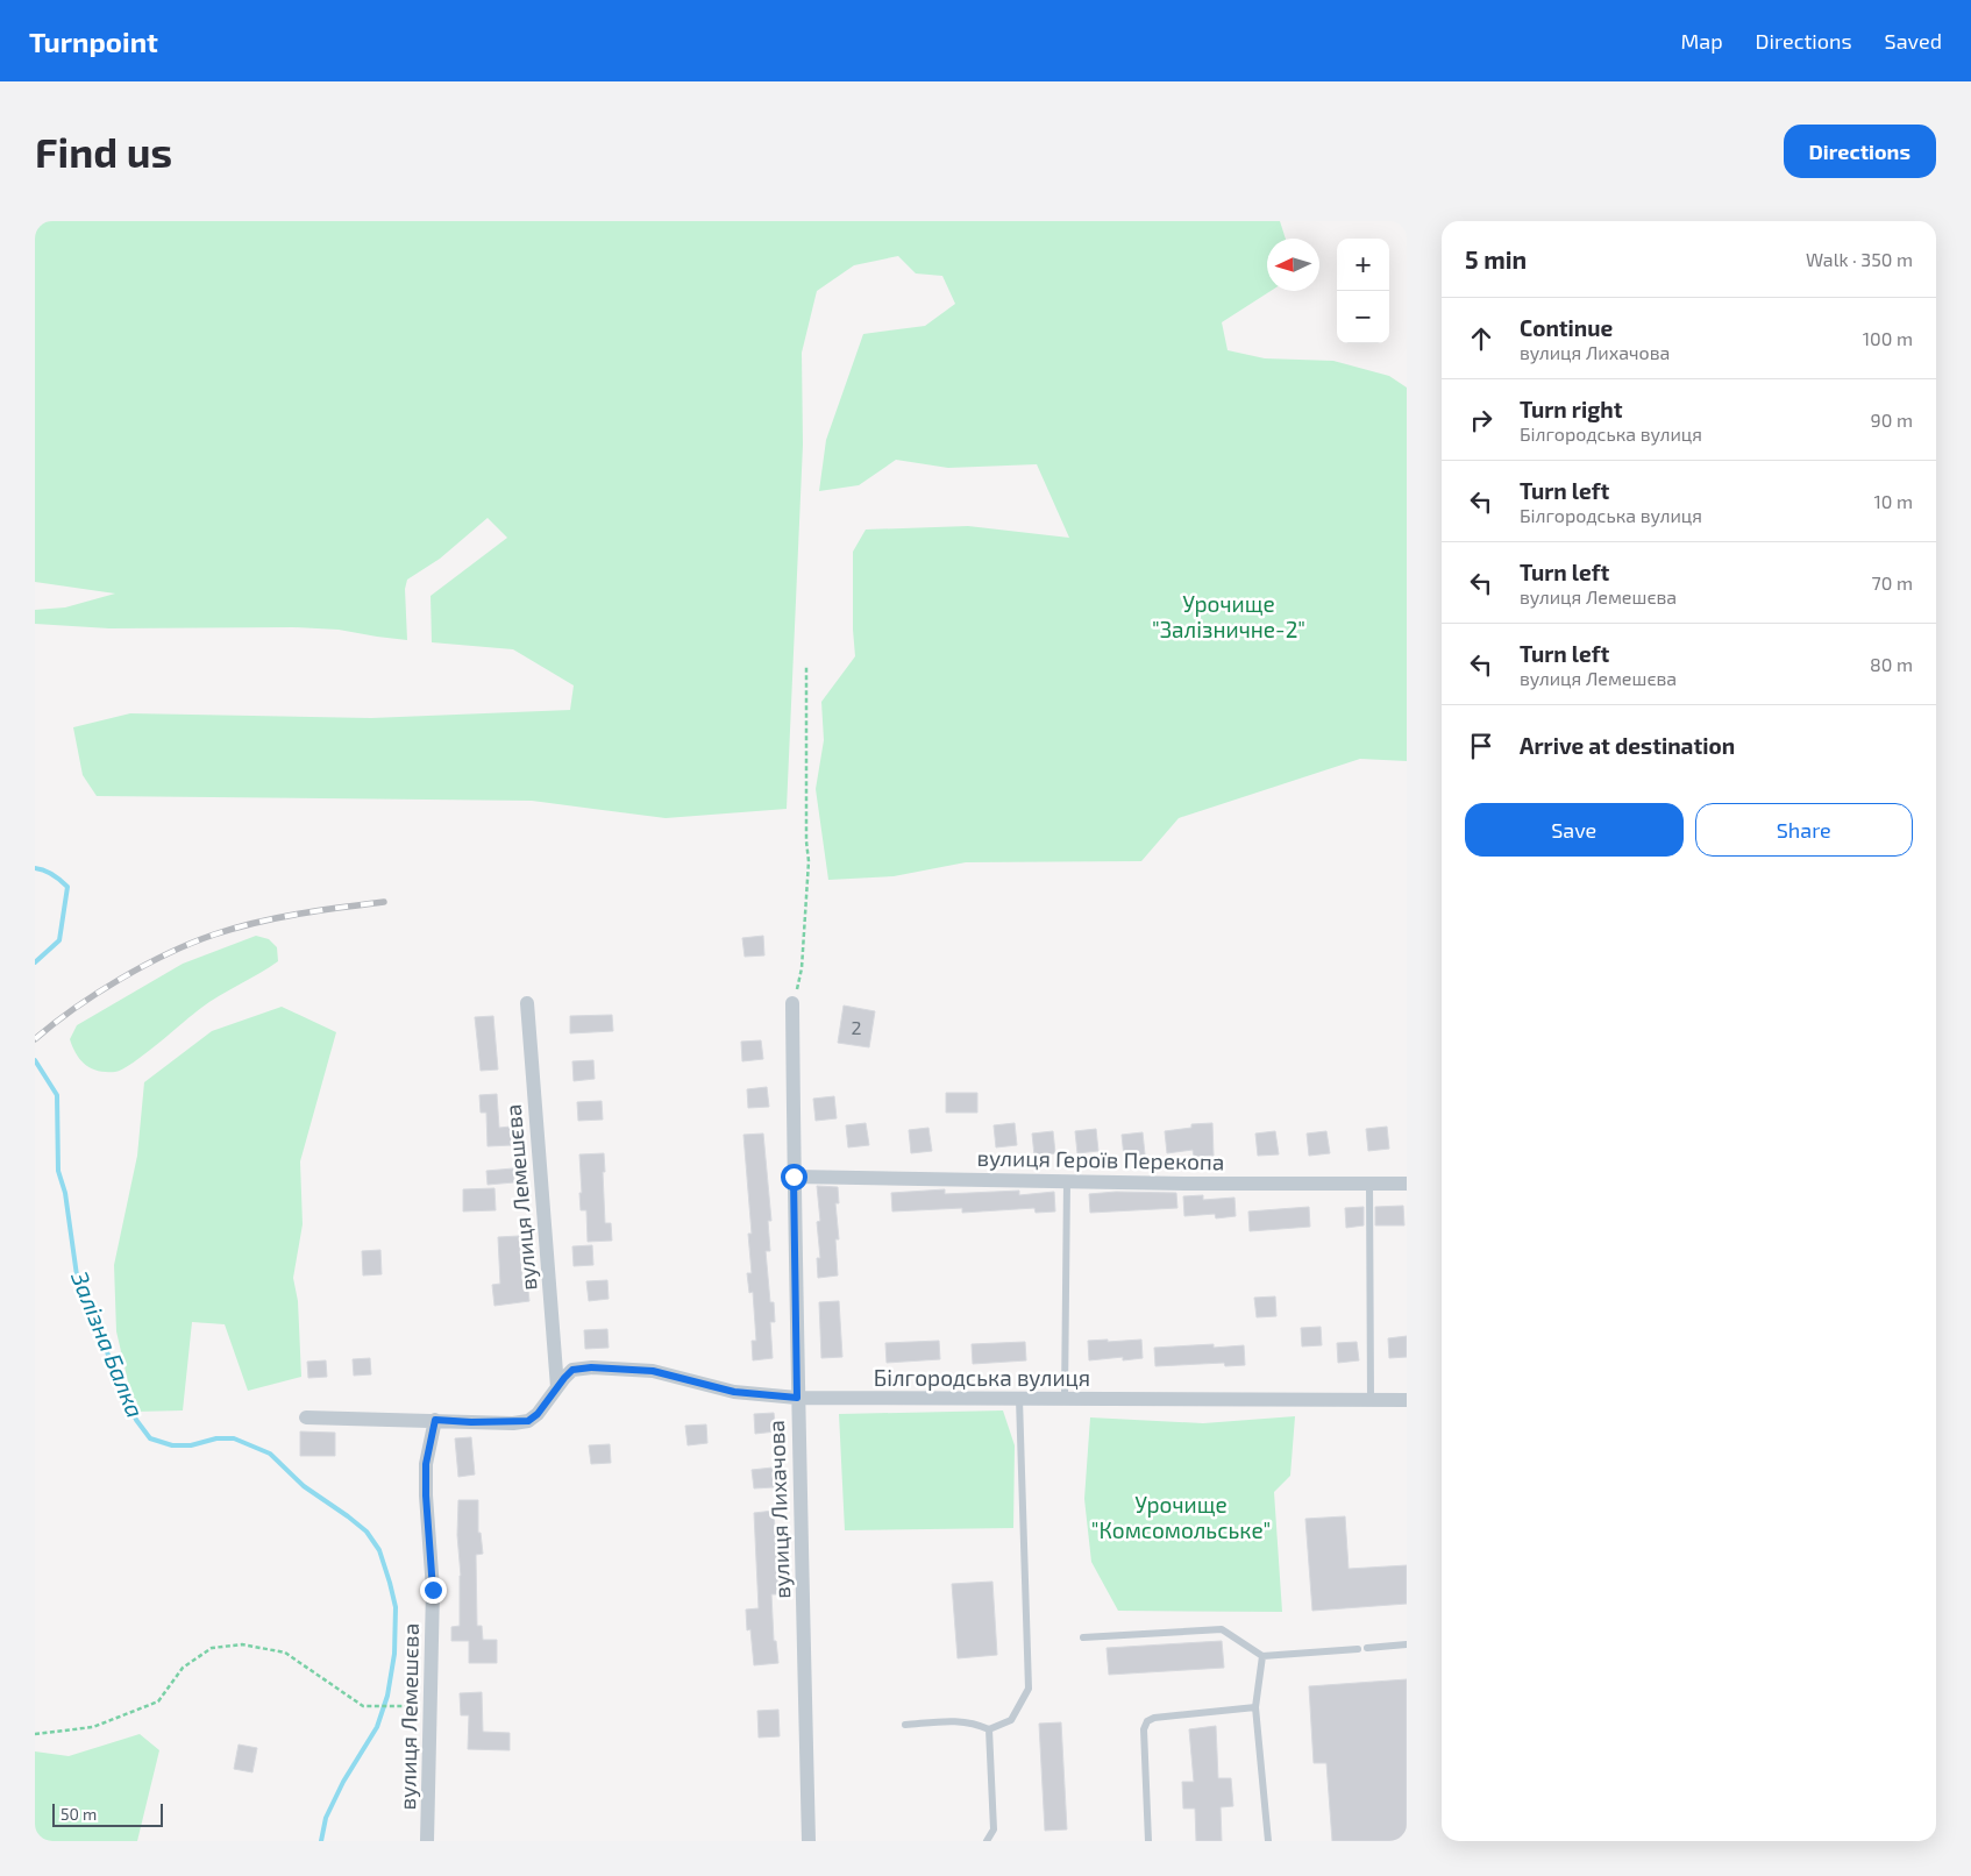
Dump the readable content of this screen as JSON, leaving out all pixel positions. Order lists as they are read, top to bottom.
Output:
{
  "streets": {
    "street": [
      "вулиця Героїв Перекопа",
      "вулиця Лемешєва",
      "Білгородська вулиця",
      "вулиця Лихачова"
    ]
  },
  "crossings": [
    ["вулиця Героїв Перекопа", "вулиця Лихачова"],
    ["вулиця Лемешєва", "Білгородська вулиця"],
    ["Білгородська вулиця", "вулиця Лихачова"]
  ],
  "water": ["Залізна Балка"],
  "parks": ["Урочище \"Залізничне-2\"", "Урочище \"Комсомольське\""],
  "house_numbers": ["2"],
  "scale_bar": "50 m",
  "north": "left",
  "page": {
    "header": "Turnpoint",
    "nav": ["Map", "Directions", "Saved"],
    "buttons": [
      "Directions",
      ["Save", "Share"]
    ],
    "title": "Find us",
    "heading": ["5 min", "Walk · 350 m"],
    "map_buttons": ["+", "−"],
    "list": [
      ["Continue", "вулиця Лихачова", "100 m"],
      ["Turn right", "Білгородська вулиця", "90 m"],
      ["Turn left", "Білгородська вулиця", "10 m"],
      ["Turn left", "вулиця Лемешєва", "70 m"],
      ["Turn left", "вулиця Лемешєва", "80 m"],
      "Arrive at destination"
    ],
    "scale": "50 m"
  }
}
